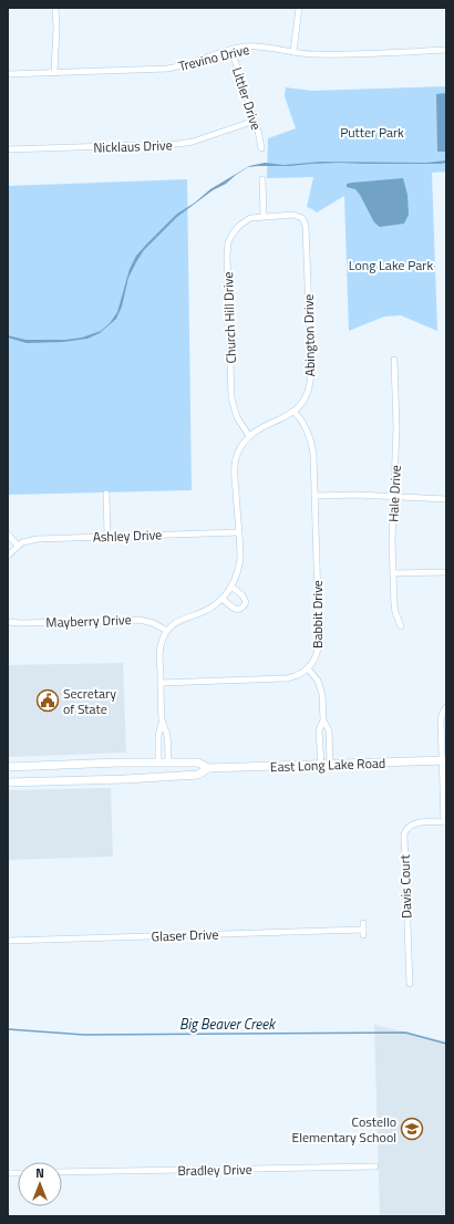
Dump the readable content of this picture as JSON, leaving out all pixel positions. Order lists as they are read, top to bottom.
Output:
{
  "streets": {
    "main road": ["East Long Lake Road"],
    "street": [
      "Trevino Drive",
      "Littler Drive",
      "Nicklaus Drive",
      "Church Hill Drive",
      "Abington Drive",
      "Hale Drive",
      "Ashley Drive",
      "Babbit Drive",
      "Mayberry Drive",
      "Davis Court",
      "Glaser Drive",
      "Bradley Drive"
    ]
  },
  "crossings": [
    ["Trevino Drive", "Littler Drive"],
    ["Littler Drive", "Nicklaus Drive"],
    ["Church Hill Drive", "Abington Drive"],
    ["Abington Drive", "Ashley Drive"],
    ["Abington Drive", "Babbit Drive"],
    ["Abington Drive", "Mayberry Drive"]
  ],
  "water": ["Big Beaver Creek"],
  "parks": ["Putter Park", "Long Lake Park"],
  "places": {
    "public building": ["Secretary of State"],
    "school or university": ["Costello Elementary School"]
  },
  "north": "top"
}
